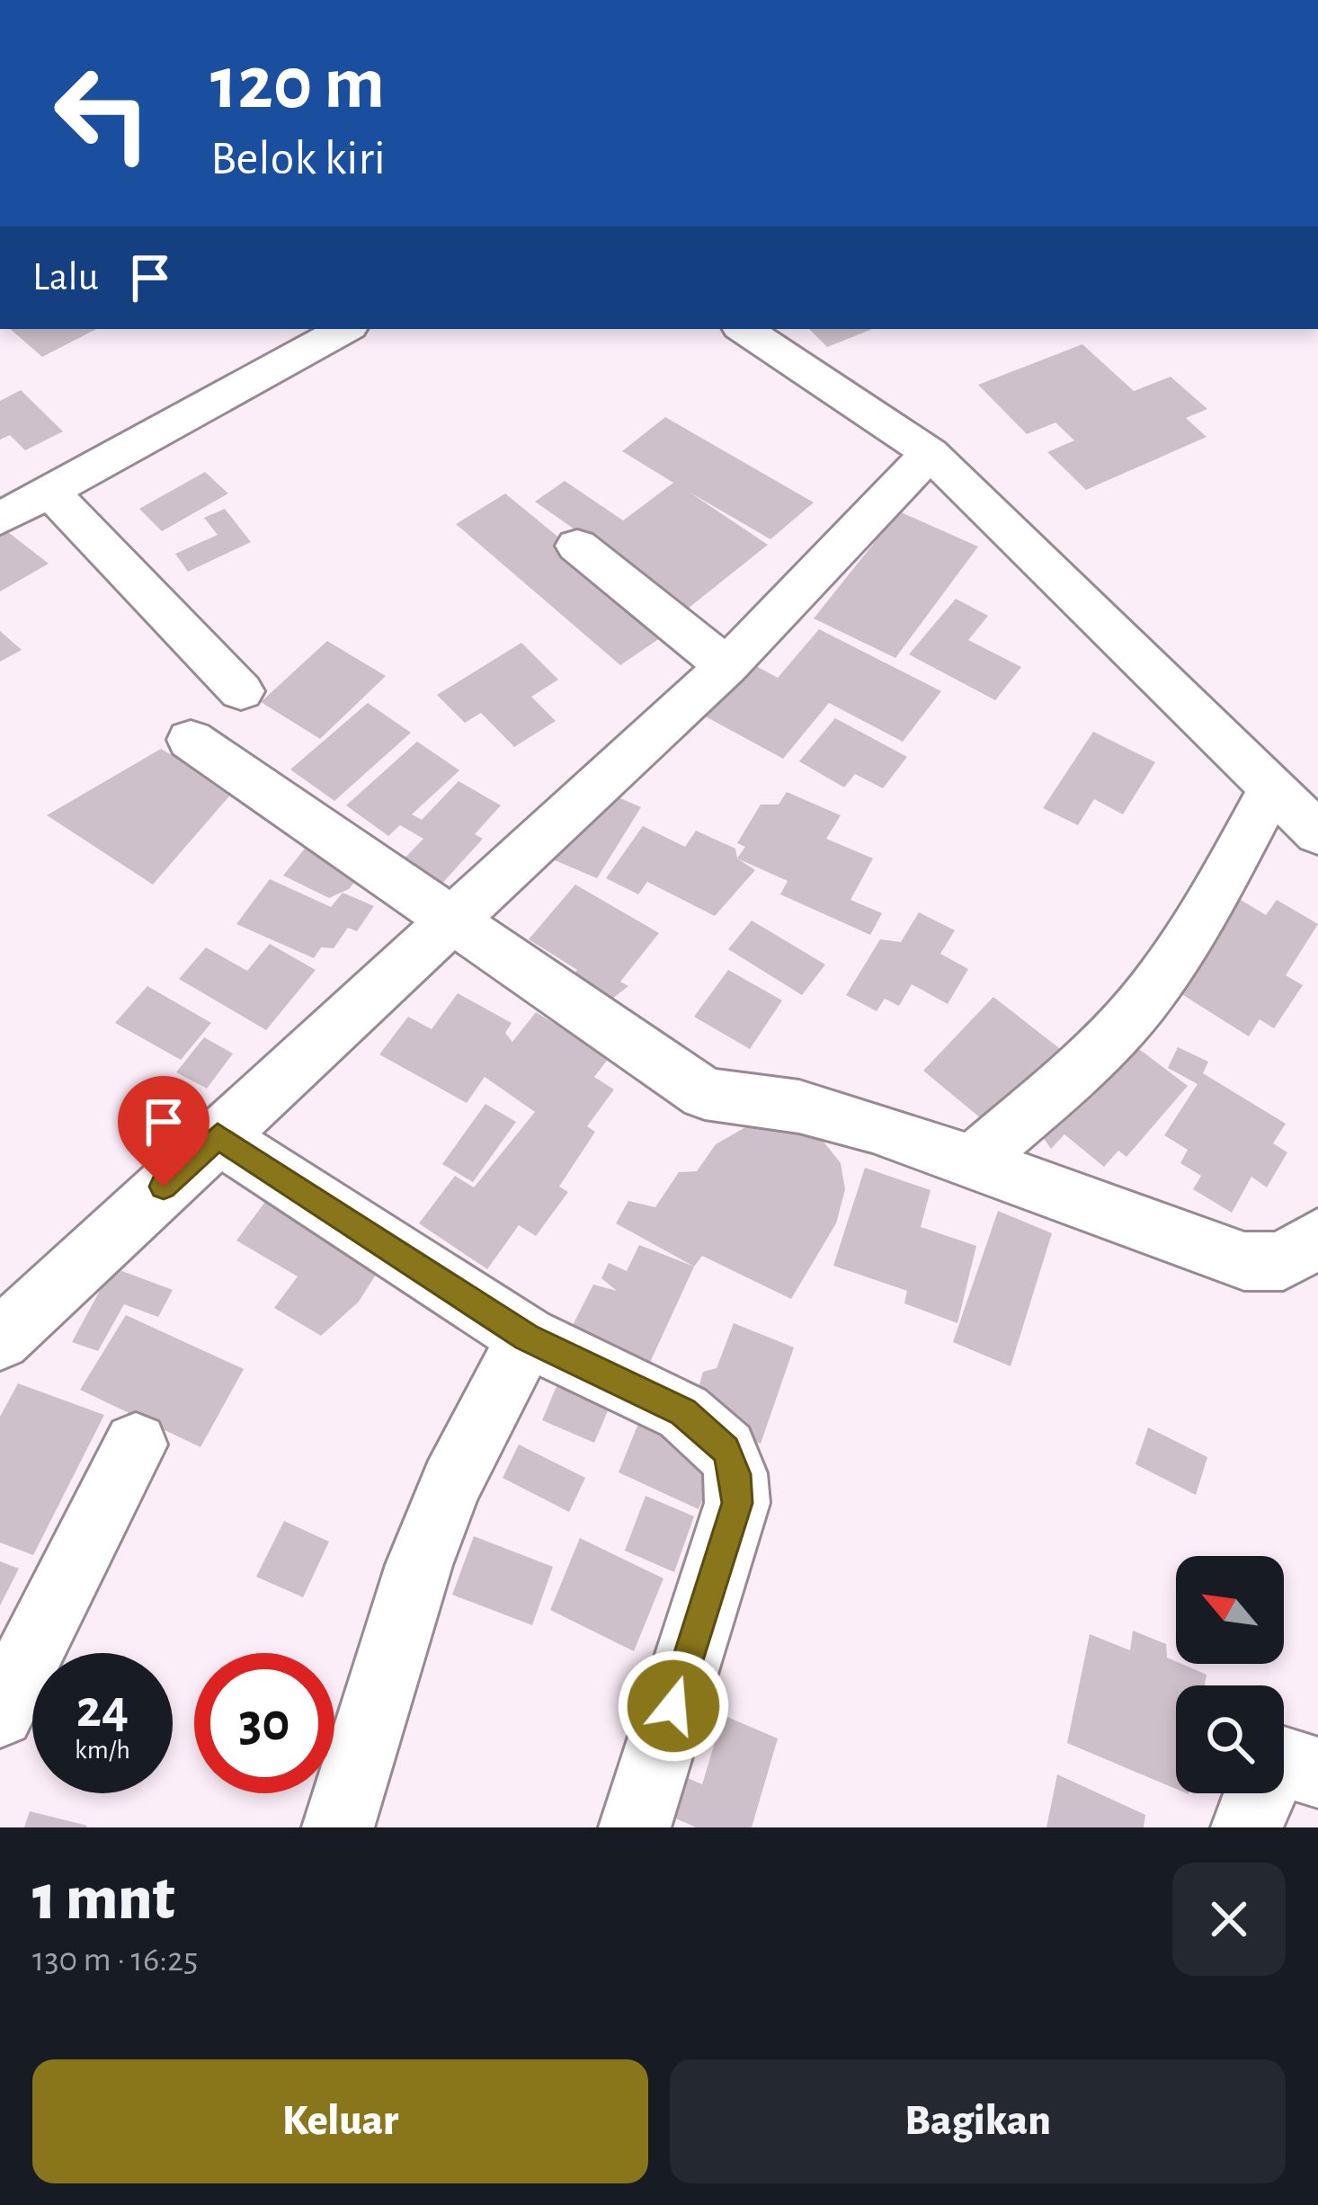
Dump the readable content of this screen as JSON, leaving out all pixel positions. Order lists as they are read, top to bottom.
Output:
{
  "north": "top left",
  "page": {
    "turn": ["120 m", "Belok kiri"],
    "then": "Lalu",
    "speed": "24 km/h",
    "limit": "30",
    "heading": ["1 mnt", "130 m · 16:25"],
    "buttons": ["Keluar", "Bagikan"]
  }
}
